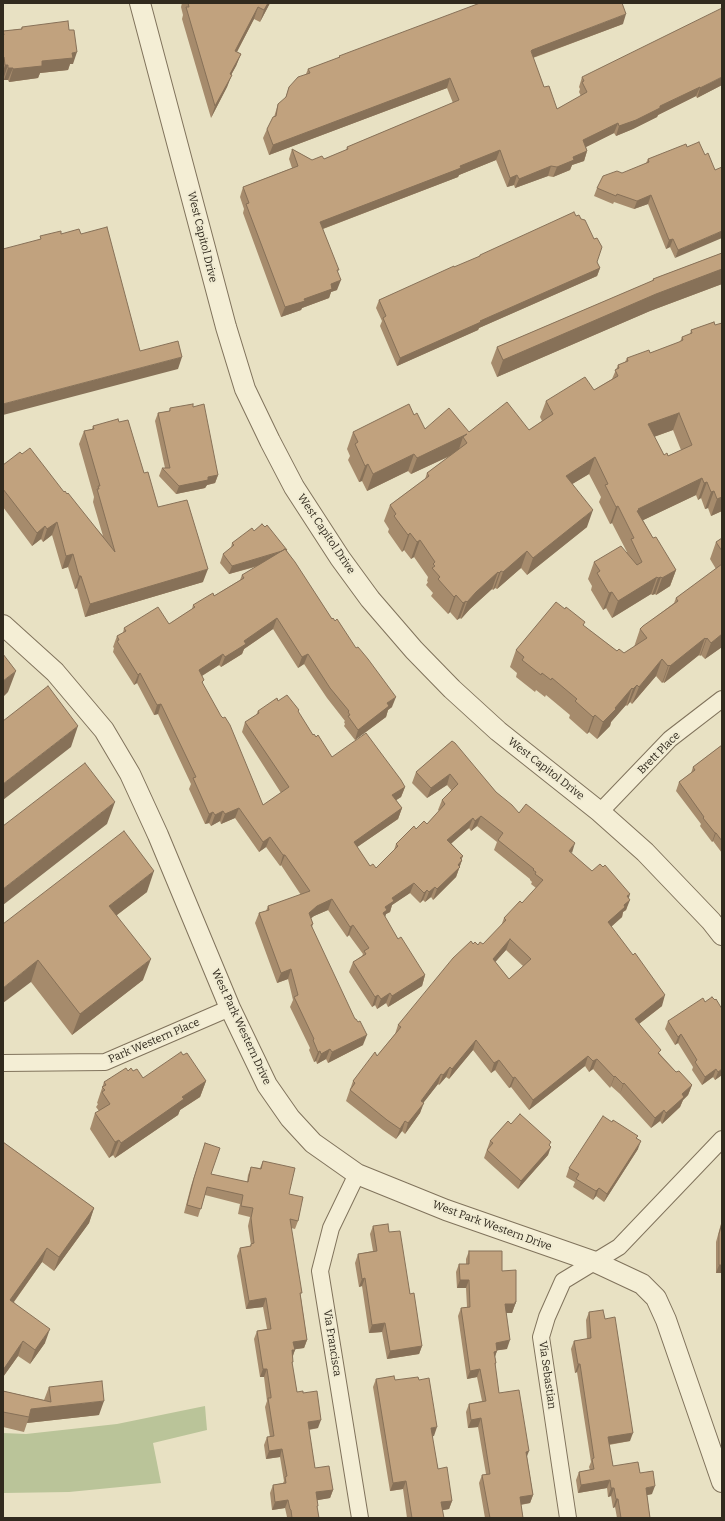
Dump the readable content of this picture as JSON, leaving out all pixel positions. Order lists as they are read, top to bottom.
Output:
{
  "streets": {
    "street": [
      "West Capitol Drive",
      "Brett Place",
      "West Park Western Drive",
      "Park Western Place",
      "Via Francisca",
      "Via Sebastian"
    ]
  },
  "crossings": [
    ["West Capitol Drive", "Brett Place"],
    ["West Park Western Drive", "Park Western Place"],
    ["West Park Western Drive", "Via Francisca"],
    ["West Park Western Drive", "Via Sebastian"]
  ]
}
